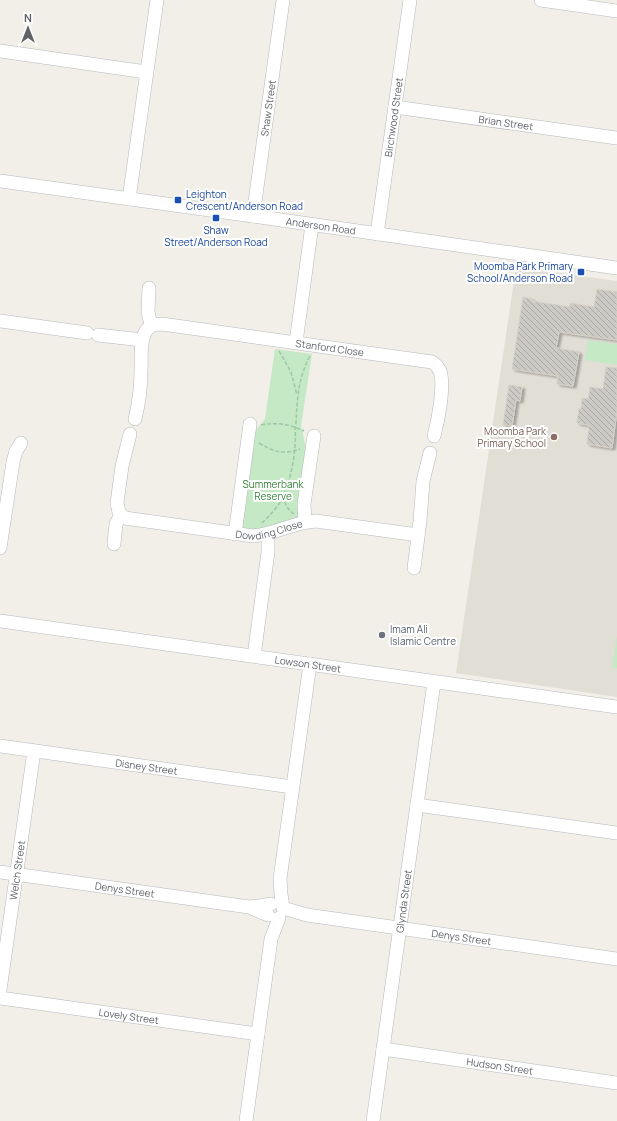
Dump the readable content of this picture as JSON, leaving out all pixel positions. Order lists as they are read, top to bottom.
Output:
{
  "streets": {
    "street": [
      "Shaw Street",
      "Birchwood Street",
      "Brian Street",
      "Anderson Road",
      "Stanford Close",
      "Dowding Close",
      "Lowson Street",
      "Disney Street",
      "Welch Street",
      "Denys Street",
      "Glynda Street",
      "Lovely Street",
      "Hudson Street"
    ]
  },
  "crossings": [
    ["Shaw Street", "Anderson Road"],
    ["Birchwood Street", "Brian Street"],
    ["Birchwood Street", "Anderson Road"],
    ["Lowson Street", "Glynda Street"],
    ["Disney Street", "Welch Street"],
    ["Welch Street", "Denys Street"],
    ["Denys Street", "Glynda Street"],
    ["Glynda Street", "Hudson Street"]
  ],
  "parks": ["Summerbank Reserve"],
  "places": {
    "transit": ["Leighton Crescent/Anderson Road", "Shaw Street/Anderson Road", "Moomba Park Primary School/Anderson Road"],
    "other": ["Moomba Park Primary School", "Imam Ali Islamic Centre"]
  },
  "north": "top"
}
